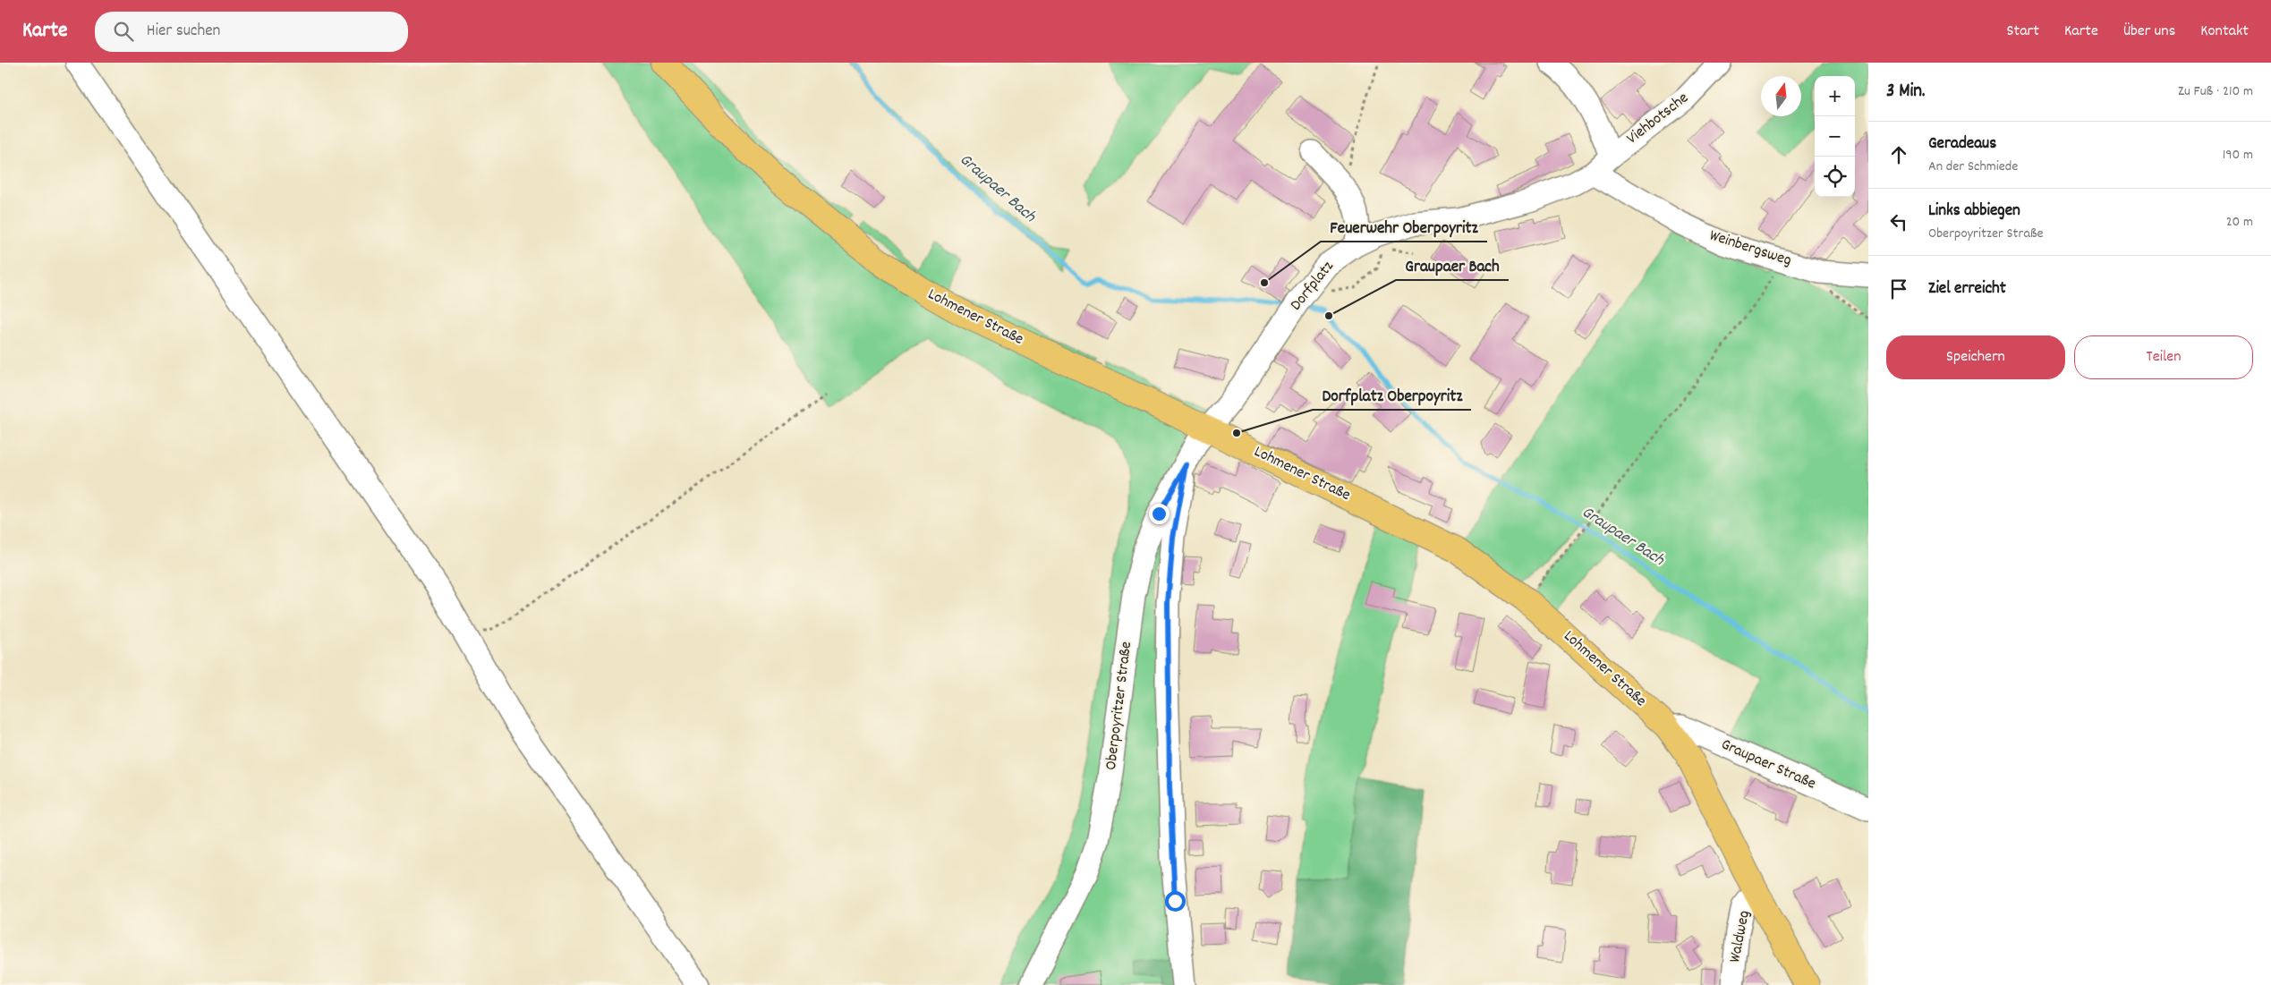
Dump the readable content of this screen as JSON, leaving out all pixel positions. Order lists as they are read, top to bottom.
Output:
{
  "streets": {
    "main road": ["Lohmener Straße"],
    "street": [
      "Viehbotsche",
      "Weinbergsweg",
      "Dorfplatz",
      "Oberpoyritzer Straße",
      "Graupaer Straße",
      "Waldweg"
    ]
  },
  "crossings": [
    ["Viehbotsche", "Weinbergsweg"],
    ["Viehbotsche", "Dorfplatz"],
    ["Weinbergsweg", "Dorfplatz"],
    ["Dorfplatz", "Lohmener Straße"],
    ["Dorfplatz", "Oberpoyritzer Straße"],
    ["Lohmener Straße", "Oberpoyritzer Straße"],
    ["Lohmener Straße", "Graupaer Straße"],
    ["Lohmener Straße", "Waldweg"]
  ],
  "water": ["Graupaer Bach"],
  "places": ["Feuerwehr Oberpoyritz", "Graupaer Bach", "Dorfplatz Oberpoyritz"],
  "north": "top",
  "page": {
    "header": "Karte",
    "search": "Hier suchen",
    "nav": [
      "Start",
      "Karte",
      "Über uns",
      "Kontakt"
    ],
    "heading": ["3 Min.", "Zu Fuß · 210 m"],
    "map_buttons": ["+", "−"],
    "list": [
      ["Geradeaus", "An der Schmiede", "190 m"],
      ["Links abbiegen", "Oberpoyritzer Straße", "20 m"],
      "Ziel erreicht"
    ],
    "buttons": ["Speichern", "Teilen"]
  }
}
